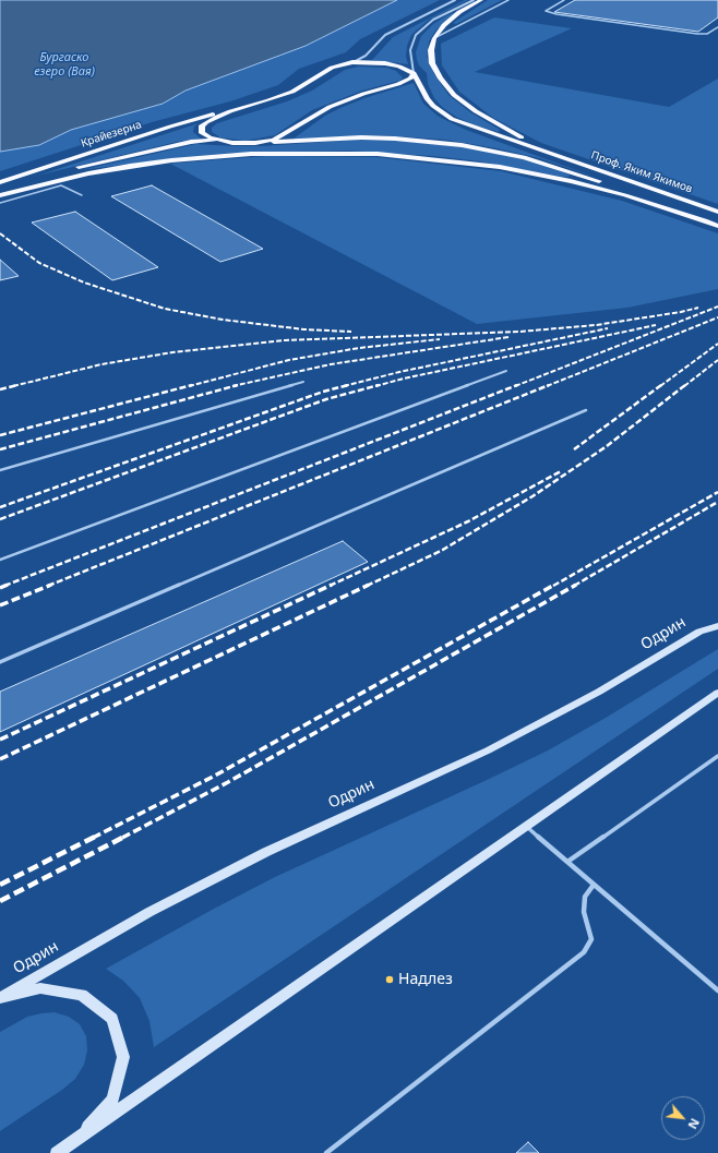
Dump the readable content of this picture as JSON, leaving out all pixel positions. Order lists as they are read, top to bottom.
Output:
{
  "streets": {
    "highway": ["Крайезерна", "Проф. Яким Якимов"],
    "main road": ["Одрин"]
  },
  "water": ["Бургаско езеро (Вая)"],
  "places": ["Надлез"],
  "north": "bottom right"
}
